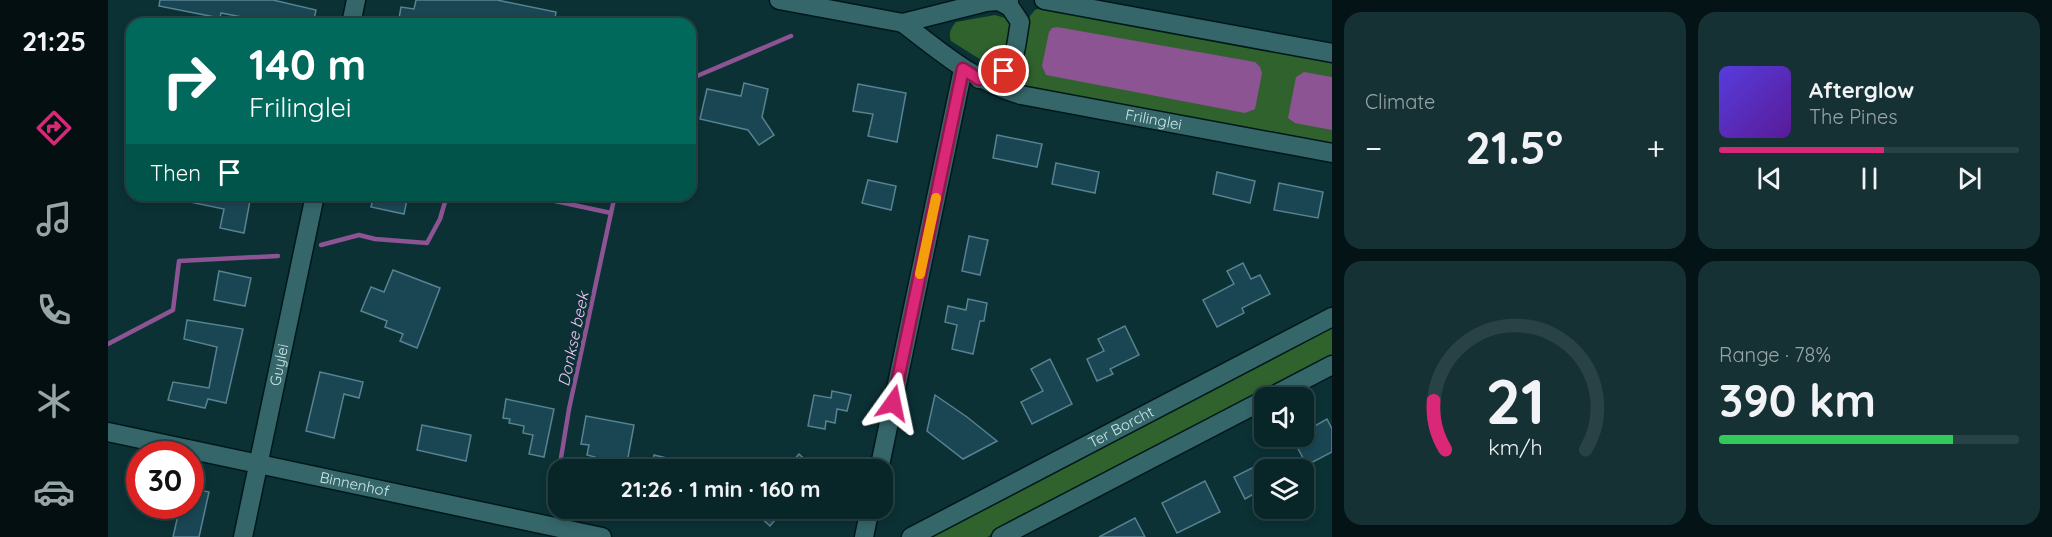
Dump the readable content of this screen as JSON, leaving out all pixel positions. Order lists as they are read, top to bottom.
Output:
{
  "streets": {
    "street": [
      "Frilinglei",
      "Guylei",
      "Ter Borcht",
      "Binnenhof"
    ]
  },
  "crossings": [
    ["Guylei", "Binnenhof"]
  ],
  "water": ["Donkse beek"],
  "page": {
    "tabs": "21:25",
    "tile": [
      "Climate",
      ["Range · 78%", "390 km"]
    ],
    "turn": ["140 m", "Frilinglei"],
    "song": ["Afterglow", "The Pines"],
    "heat": ["−", "21.5°", "+"],
    "then": "Then",
    "limit": "30",
    "trip": "21:26 · 1 min · 160 m",
    "gauge": ["21", "km/h"]
  }
}
